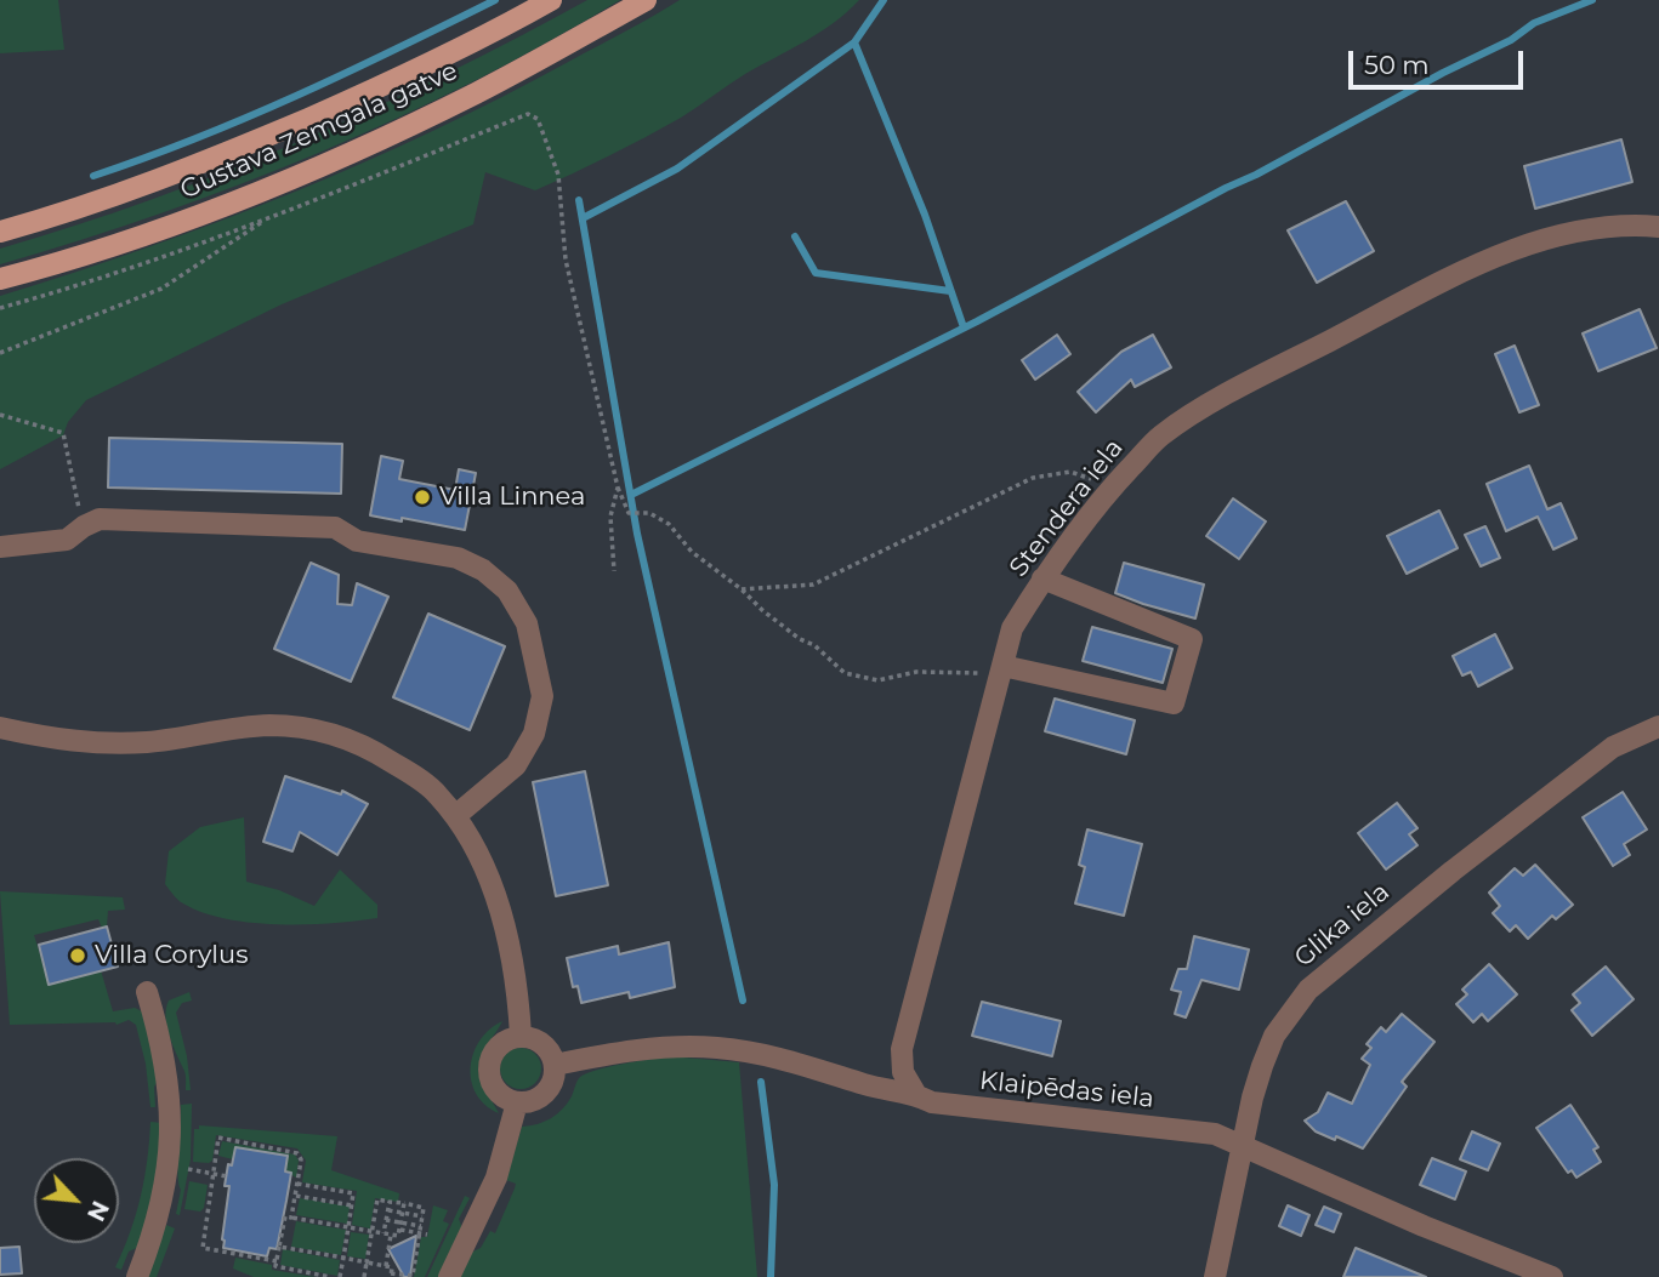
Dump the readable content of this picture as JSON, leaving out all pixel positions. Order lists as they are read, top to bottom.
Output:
{
  "streets": {
    "main road": ["Gustava Zemgala gatve"],
    "street": ["Stendera iela", "Glika iela", "Klaipēdas iela"]
  },
  "crossings": [
    ["Stendera iela", "Klaipēdas iela"],
    ["Glika iela", "Klaipēdas iela"]
  ],
  "places": ["Villa Linnea", "Villa Corylus"],
  "scale_bar": "50 m",
  "north": "bottom right"
}
